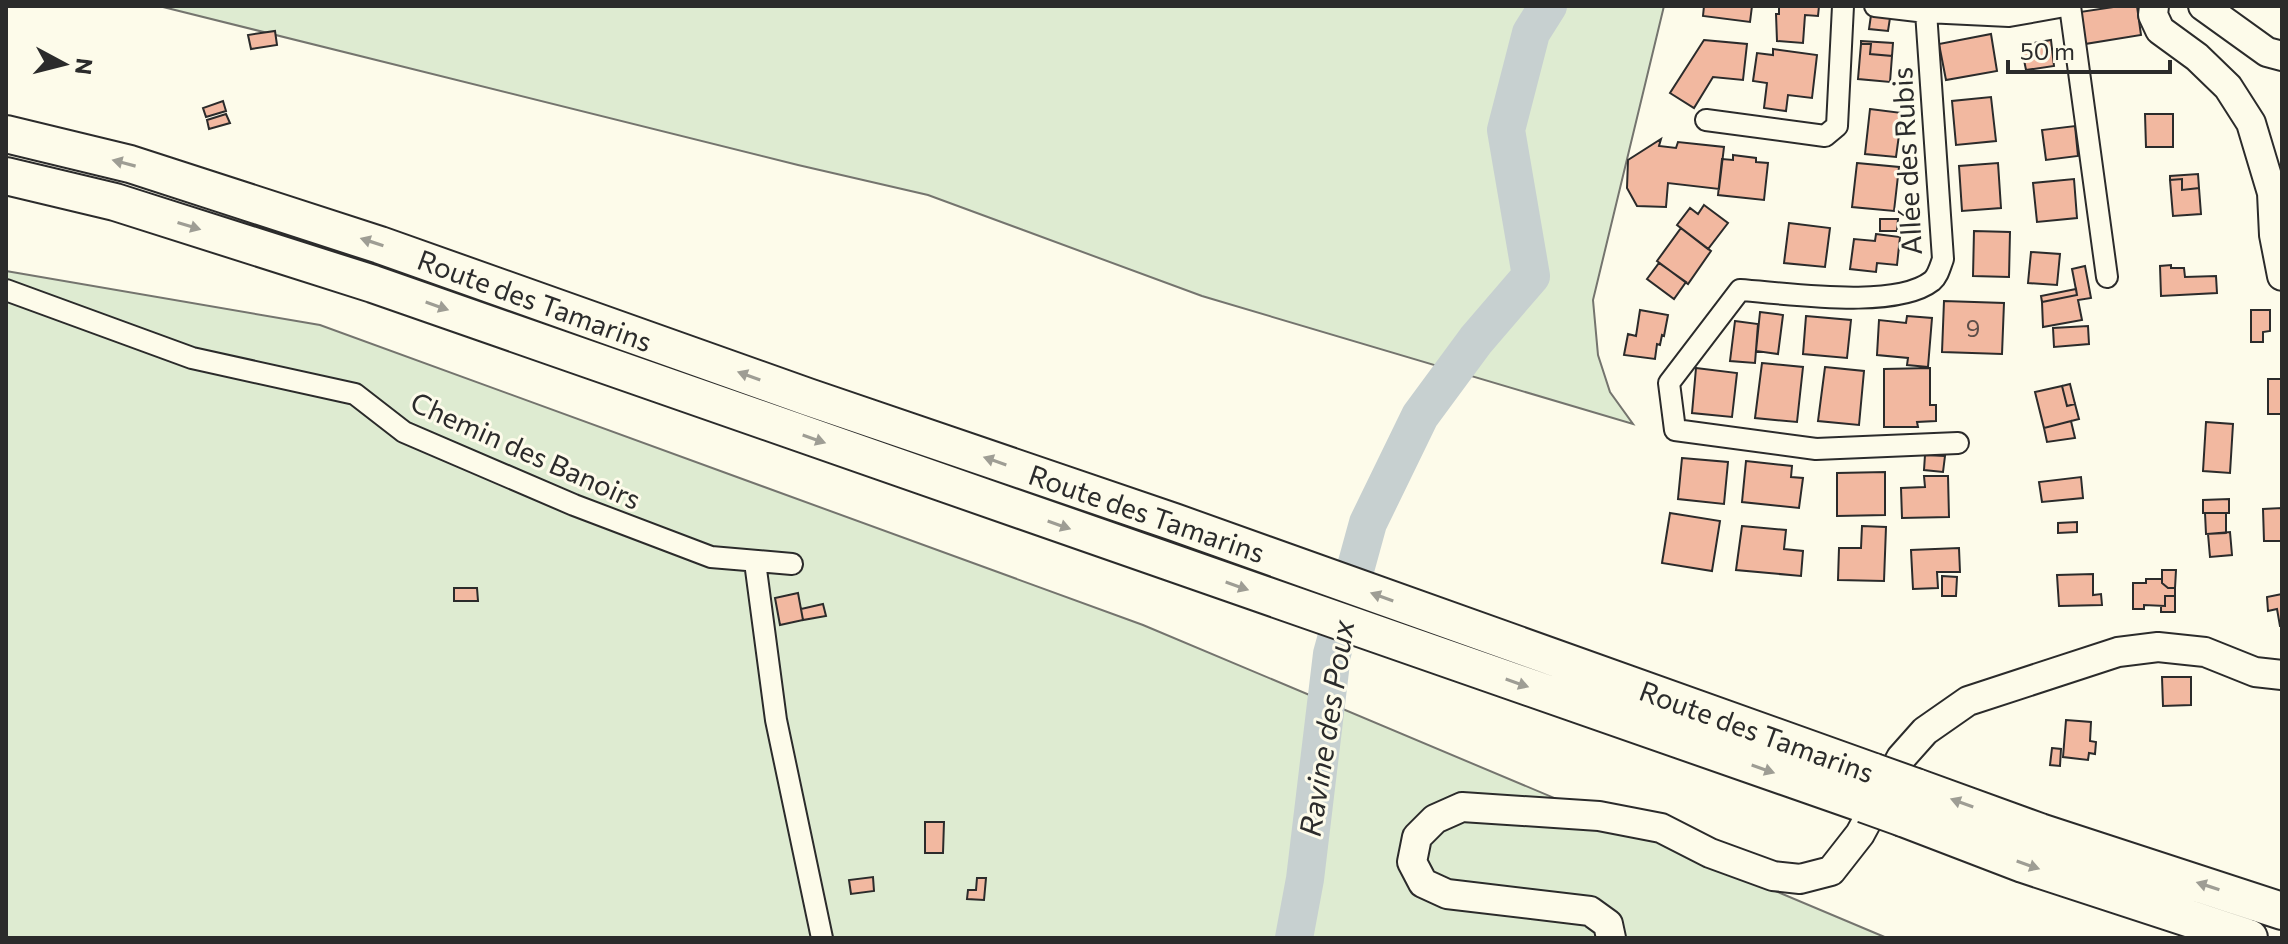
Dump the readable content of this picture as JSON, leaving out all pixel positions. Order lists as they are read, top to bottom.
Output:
{
  "streets": {
    "highway": ["Route des Tamarins"],
    "street": ["Allée des Rubis", "Chemin des Banoirs"]
  },
  "water": ["Ravine des Poux"],
  "house_numbers": ["9"],
  "scale_bar": "50 m",
  "north": "right"
}
